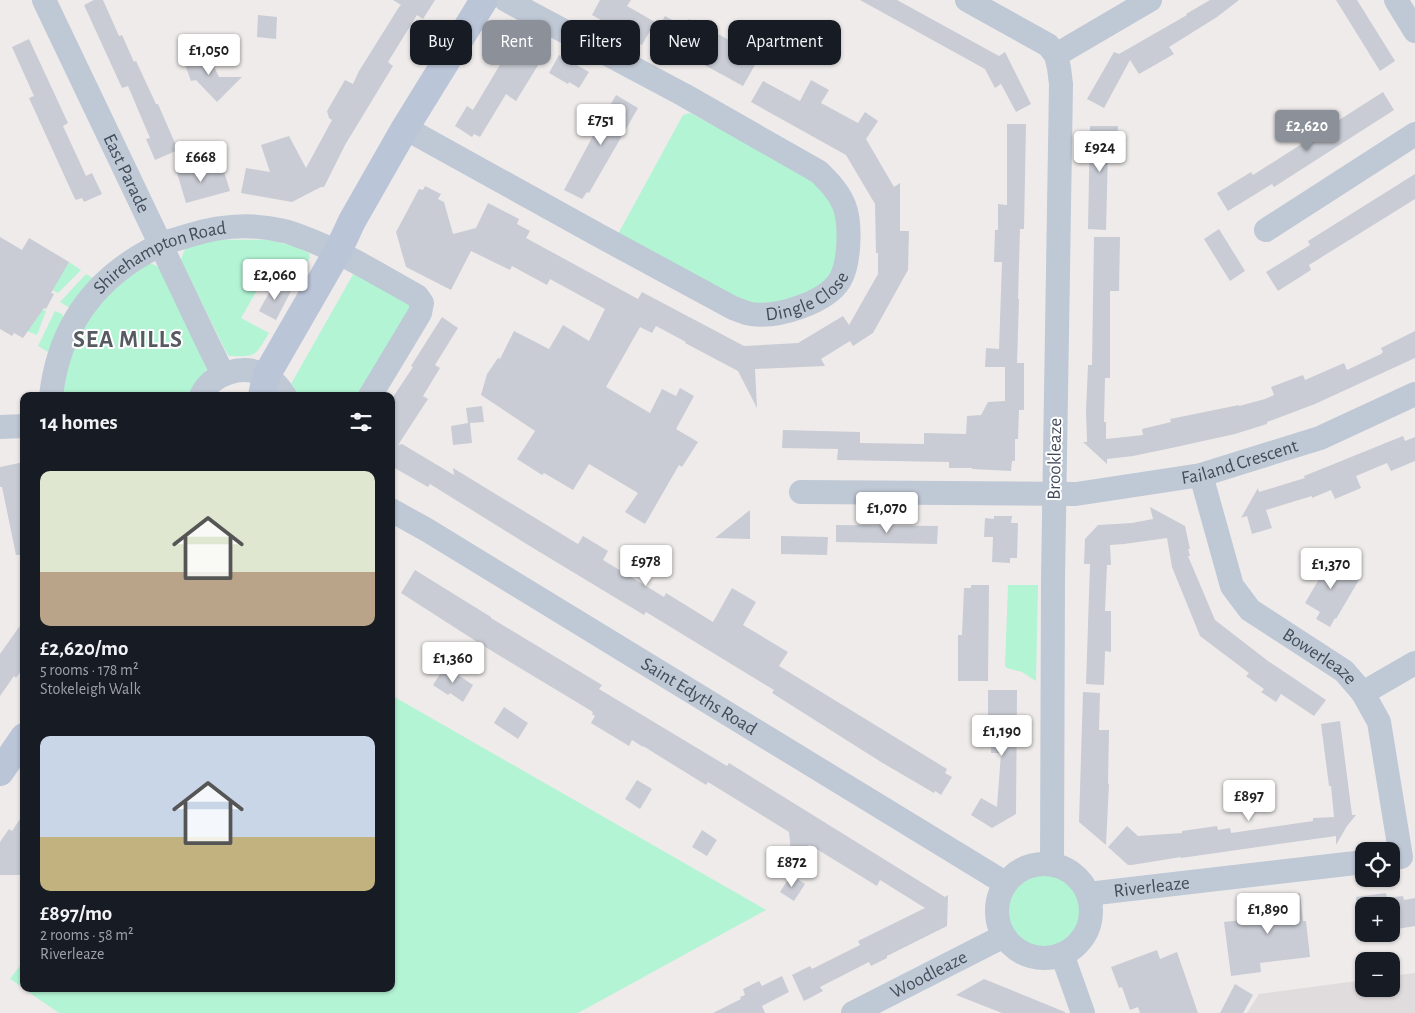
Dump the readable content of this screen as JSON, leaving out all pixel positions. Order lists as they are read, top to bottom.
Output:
{
  "streets": {
    "street": [
      "East Parade",
      "Shirehampton Road",
      "Dingle Close",
      "Brookleaze",
      "Failand Crescent",
      "Bowerleaze",
      "Saint Edyths Road",
      "Riverleaze",
      "Woodleaze"
    ]
  },
  "crossings": [
    ["East Parade", "Shirehampton Road"],
    ["Brookleaze", "Failand Crescent"],
    ["Brookleaze", "Saint Edyths Road"],
    ["Brookleaze", "Riverleaze"],
    ["Brookleaze", "Woodleaze"],
    ["Failand Crescent", "Bowerleaze"],
    ["Saint Edyths Road", "Riverleaze"],
    ["Saint Edyths Road", "Woodleaze"],
    ["Riverleaze", "Woodleaze"]
  ],
  "districts": ["SEA MILLS"],
  "page": {
    "chip": [
      "Buy",
      "Rent",
      "Filters",
      "New",
      "Apartment"
    ],
    "price": [
      "£1,050",
      "£751",
      "£2,620",
      "£924",
      "£668",
      "£2,060",
      "£1,070",
      "£978",
      "£1,370",
      "£1,360",
      "£1,190",
      "£897",
      "£872",
      "£1,890"
    ],
    "heading": "14 homes",
    "list": [
      {
        "name": "£2,620/mo",
        "note": "5 rooms · 178 m² · Stokeleigh Walk"
      },
      {
        "name": "£897/mo",
        "note": "2 rooms · 58 m² · Riverleaze"
      }
    ],
    "map_buttons": ["+", "−"]
  }
}
